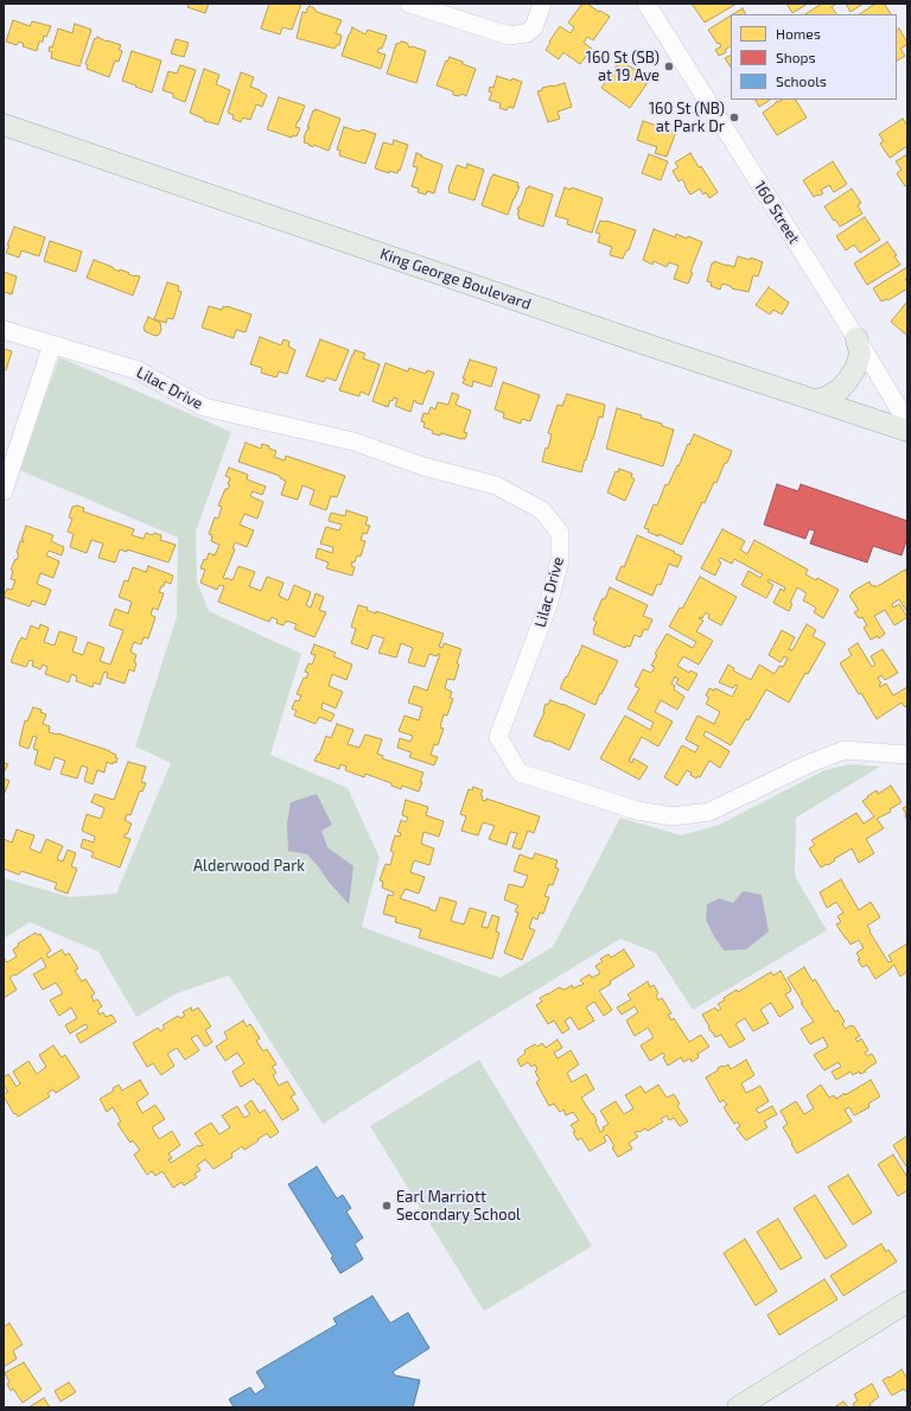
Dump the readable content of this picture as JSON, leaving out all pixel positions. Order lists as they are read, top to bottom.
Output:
{
  "streets": {
    "main road": ["King George Boulevard"],
    "street": ["160 Street", "Lilac Drive"]
  },
  "parks": ["Alderwood Park"],
  "places": ["160 St (SB) at 19 Ave", "160 St (NB) at Park Dr", "Earl Marriott Secondary School"],
  "legend": ["Homes", "Shops", "Schools"]
}
